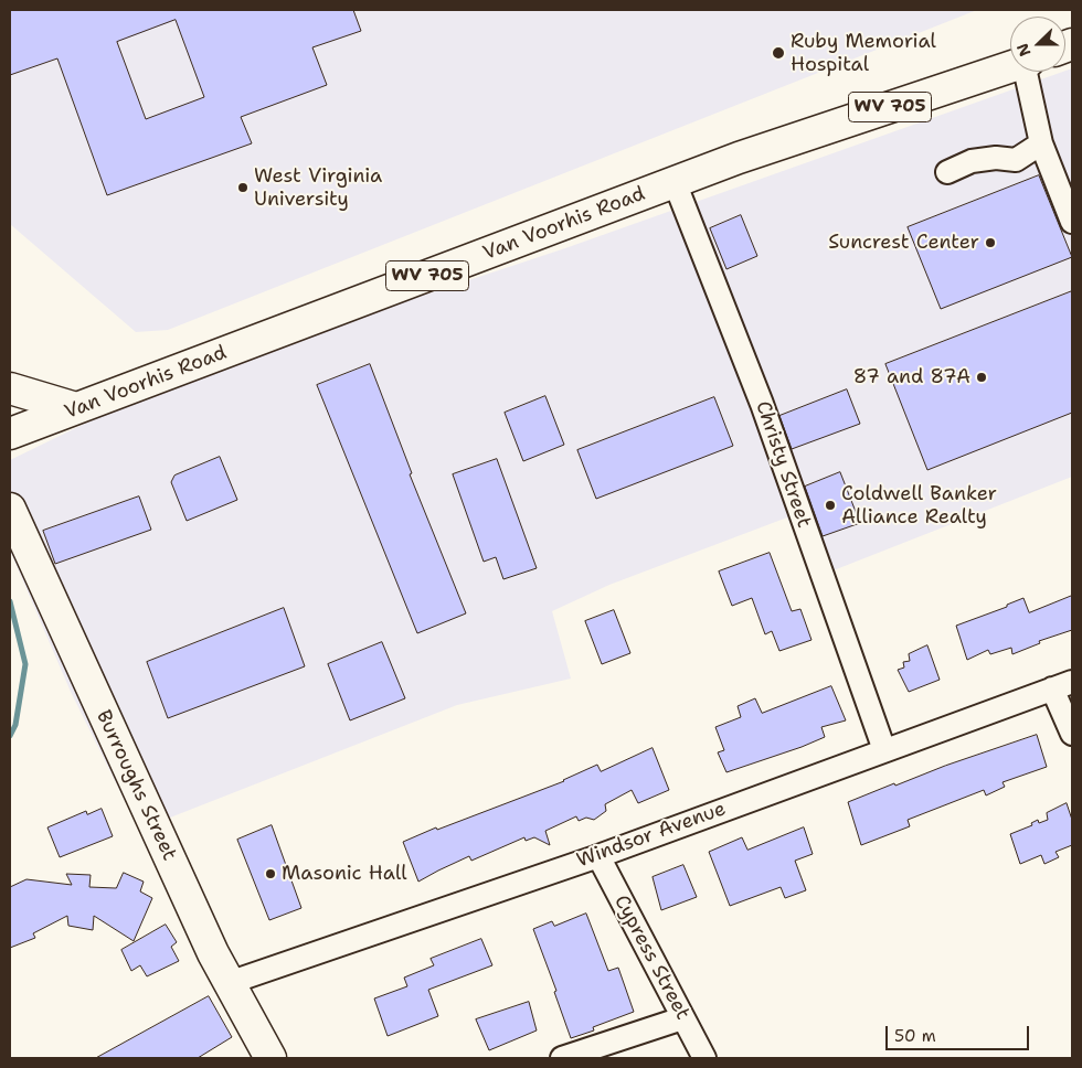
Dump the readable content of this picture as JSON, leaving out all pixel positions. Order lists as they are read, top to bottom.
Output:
{
  "streets": {
    "main road": ["WV 705", "Van Voorhis Road", "Burroughs Street"],
    "street": ["Christy Street", "Windsor Avenue", "Cypress Street"]
  },
  "crossings": [
    ["Van Voorhis Road", "Christy Street"],
    ["Christy Street", "Windsor Avenue"],
    ["Burroughs Street", "Windsor Avenue"],
    ["Windsor Avenue", "Cypress Street"]
  ],
  "places": [
    "Ruby Memorial Hospital",
    "West Virginia University",
    "Suncrest Center",
    "87 and 87A",
    "Coldwell Banker Alliance Realty",
    "Masonic Hall"
  ],
  "scale_bar": "50 m",
  "north": "left"
}
